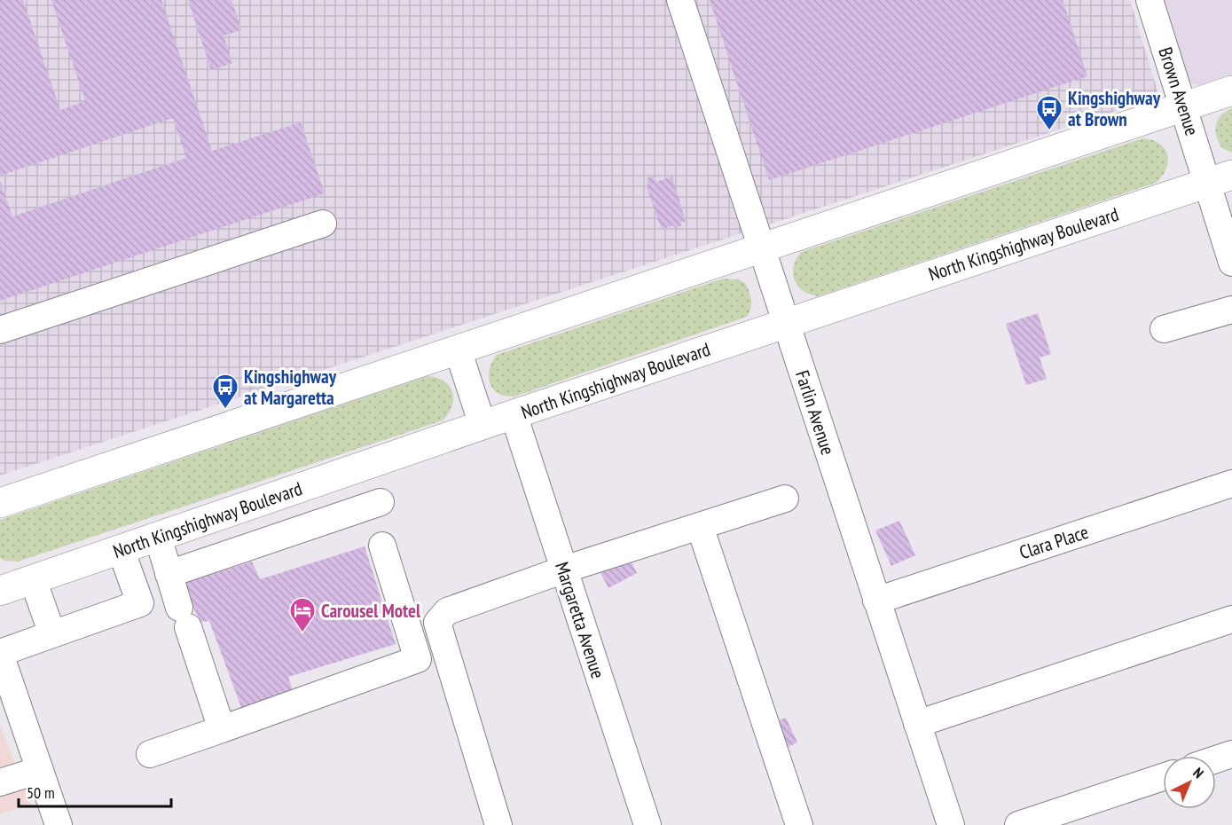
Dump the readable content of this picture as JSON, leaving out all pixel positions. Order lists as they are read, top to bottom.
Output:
{
  "streets": {
    "main road": ["North Kingshighway Boulevard"],
    "street": [
      "Brown Avenue",
      "Farlin Avenue",
      "Clara Place",
      "Margaretta Avenue"
    ]
  },
  "crossings": [
    ["Brown Avenue", "North Kingshighway Boulevard"],
    ["North Kingshighway Boulevard", "Farlin Avenue"],
    ["North Kingshighway Boulevard", "Margaretta Avenue"],
    ["Farlin Avenue", "Clara Place"]
  ],
  "places": {
    "bus stop": ["Kingshighway at Brown", "Kingshighway at Margaretta"],
    "hotel": ["Carousel Motel"]
  },
  "scale_bar": "50 m",
  "north": "top right"
}
